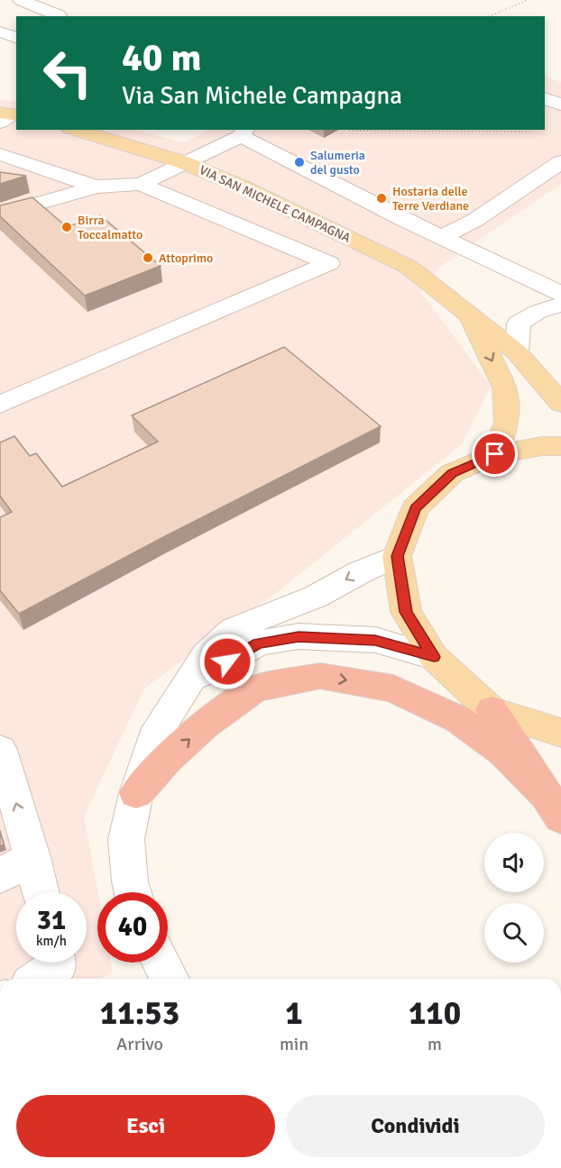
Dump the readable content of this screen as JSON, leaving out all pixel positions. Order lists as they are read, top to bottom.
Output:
{
  "streets": {
    "main road": ["VIA SAN MICHELE CAMPAGNA"]
  },
  "places": [
    "Salumeria del gusto",
    "Hostaria delle Terre Verdiane",
    "Birra Toccalmatto",
    "Attoprimo"
  ],
  "page": {
    "turn": ["40 m", "Via San Michele Campagna"],
    "speed": "31 km/h",
    "limit": "40",
    "eta": [
      "11:53",
      "Arrivo",
      "1",
      "min",
      "110",
      "m"
    ],
    "buttons": ["Esci", "Condividi"]
  }
}
